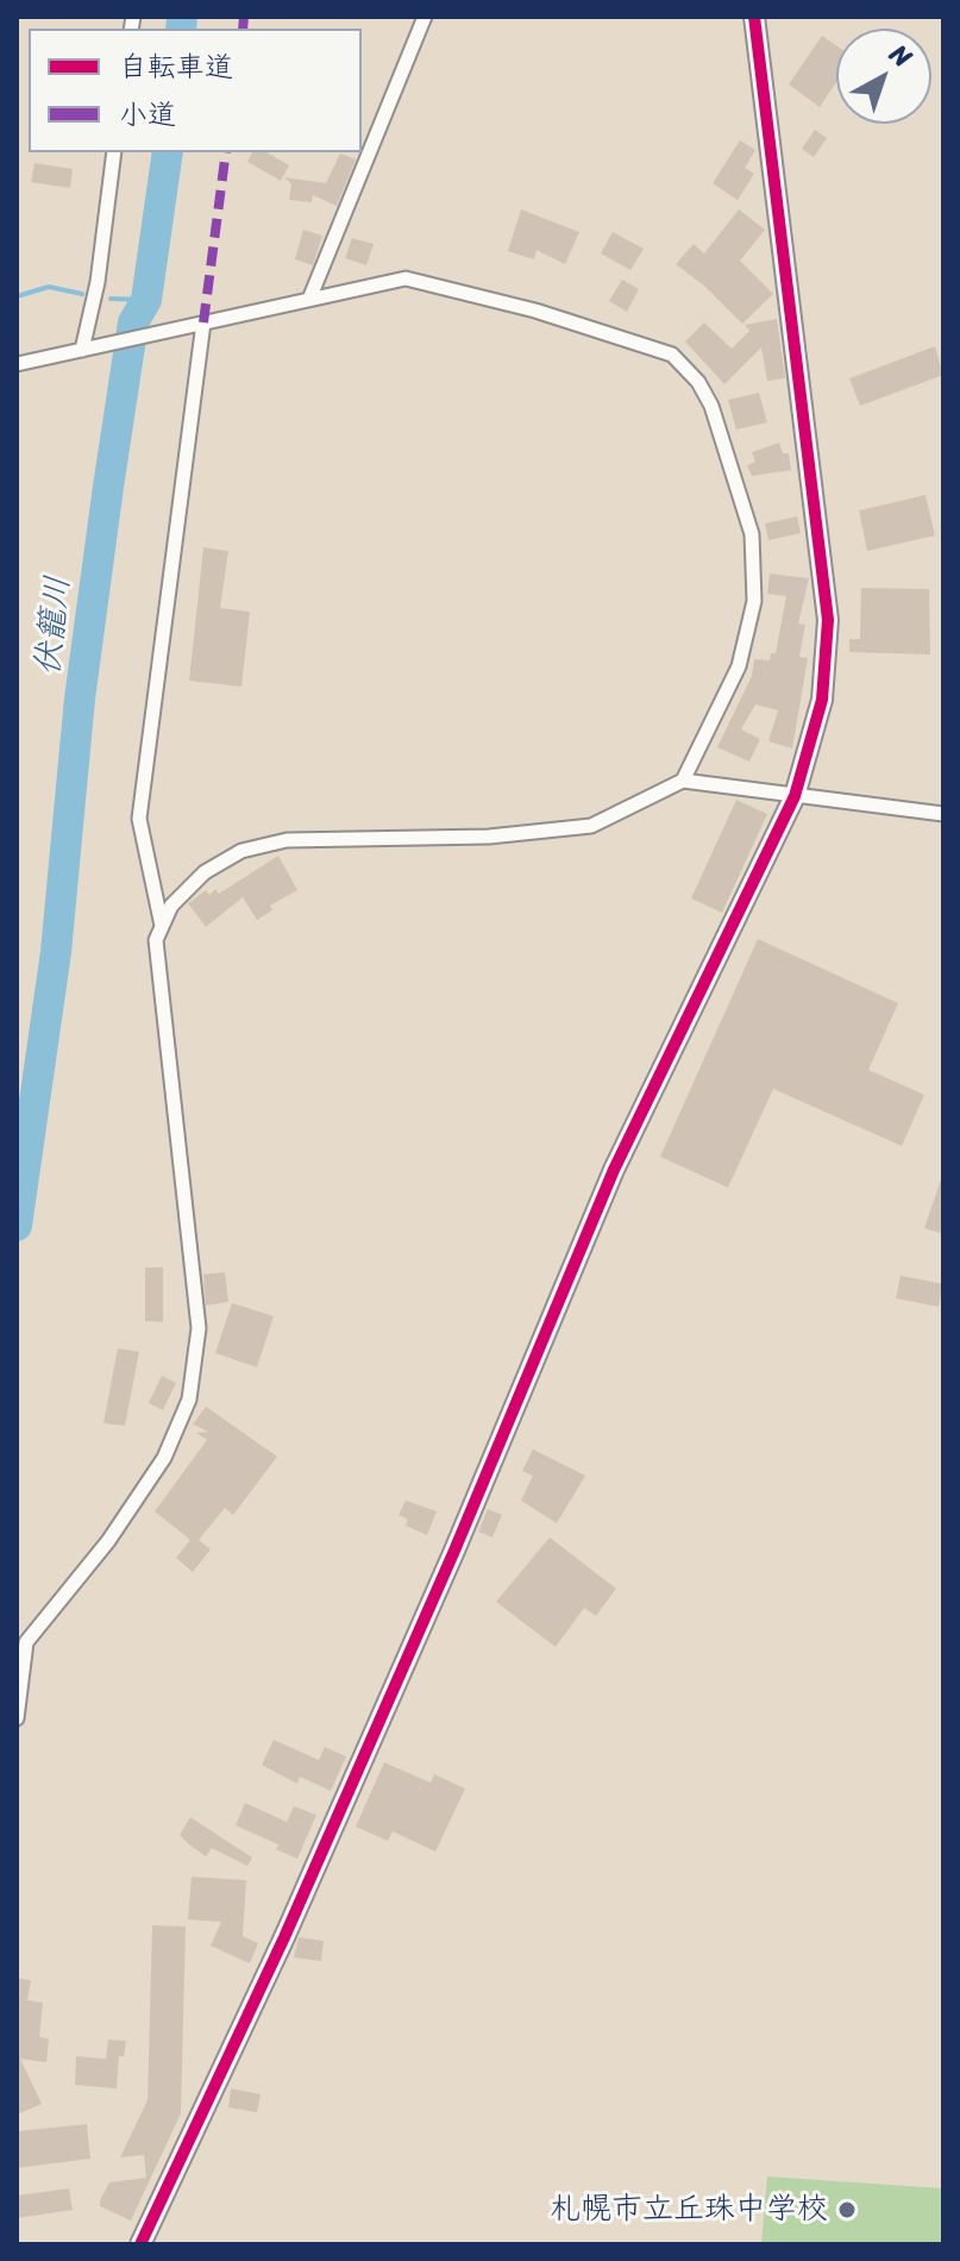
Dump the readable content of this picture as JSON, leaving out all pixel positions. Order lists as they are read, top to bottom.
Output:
{
  "water": ["伏籠川"],
  "places": ["札幌市立丘珠中学校"],
  "legend": ["自転車道", "小道"],
  "north": "top right"
}
